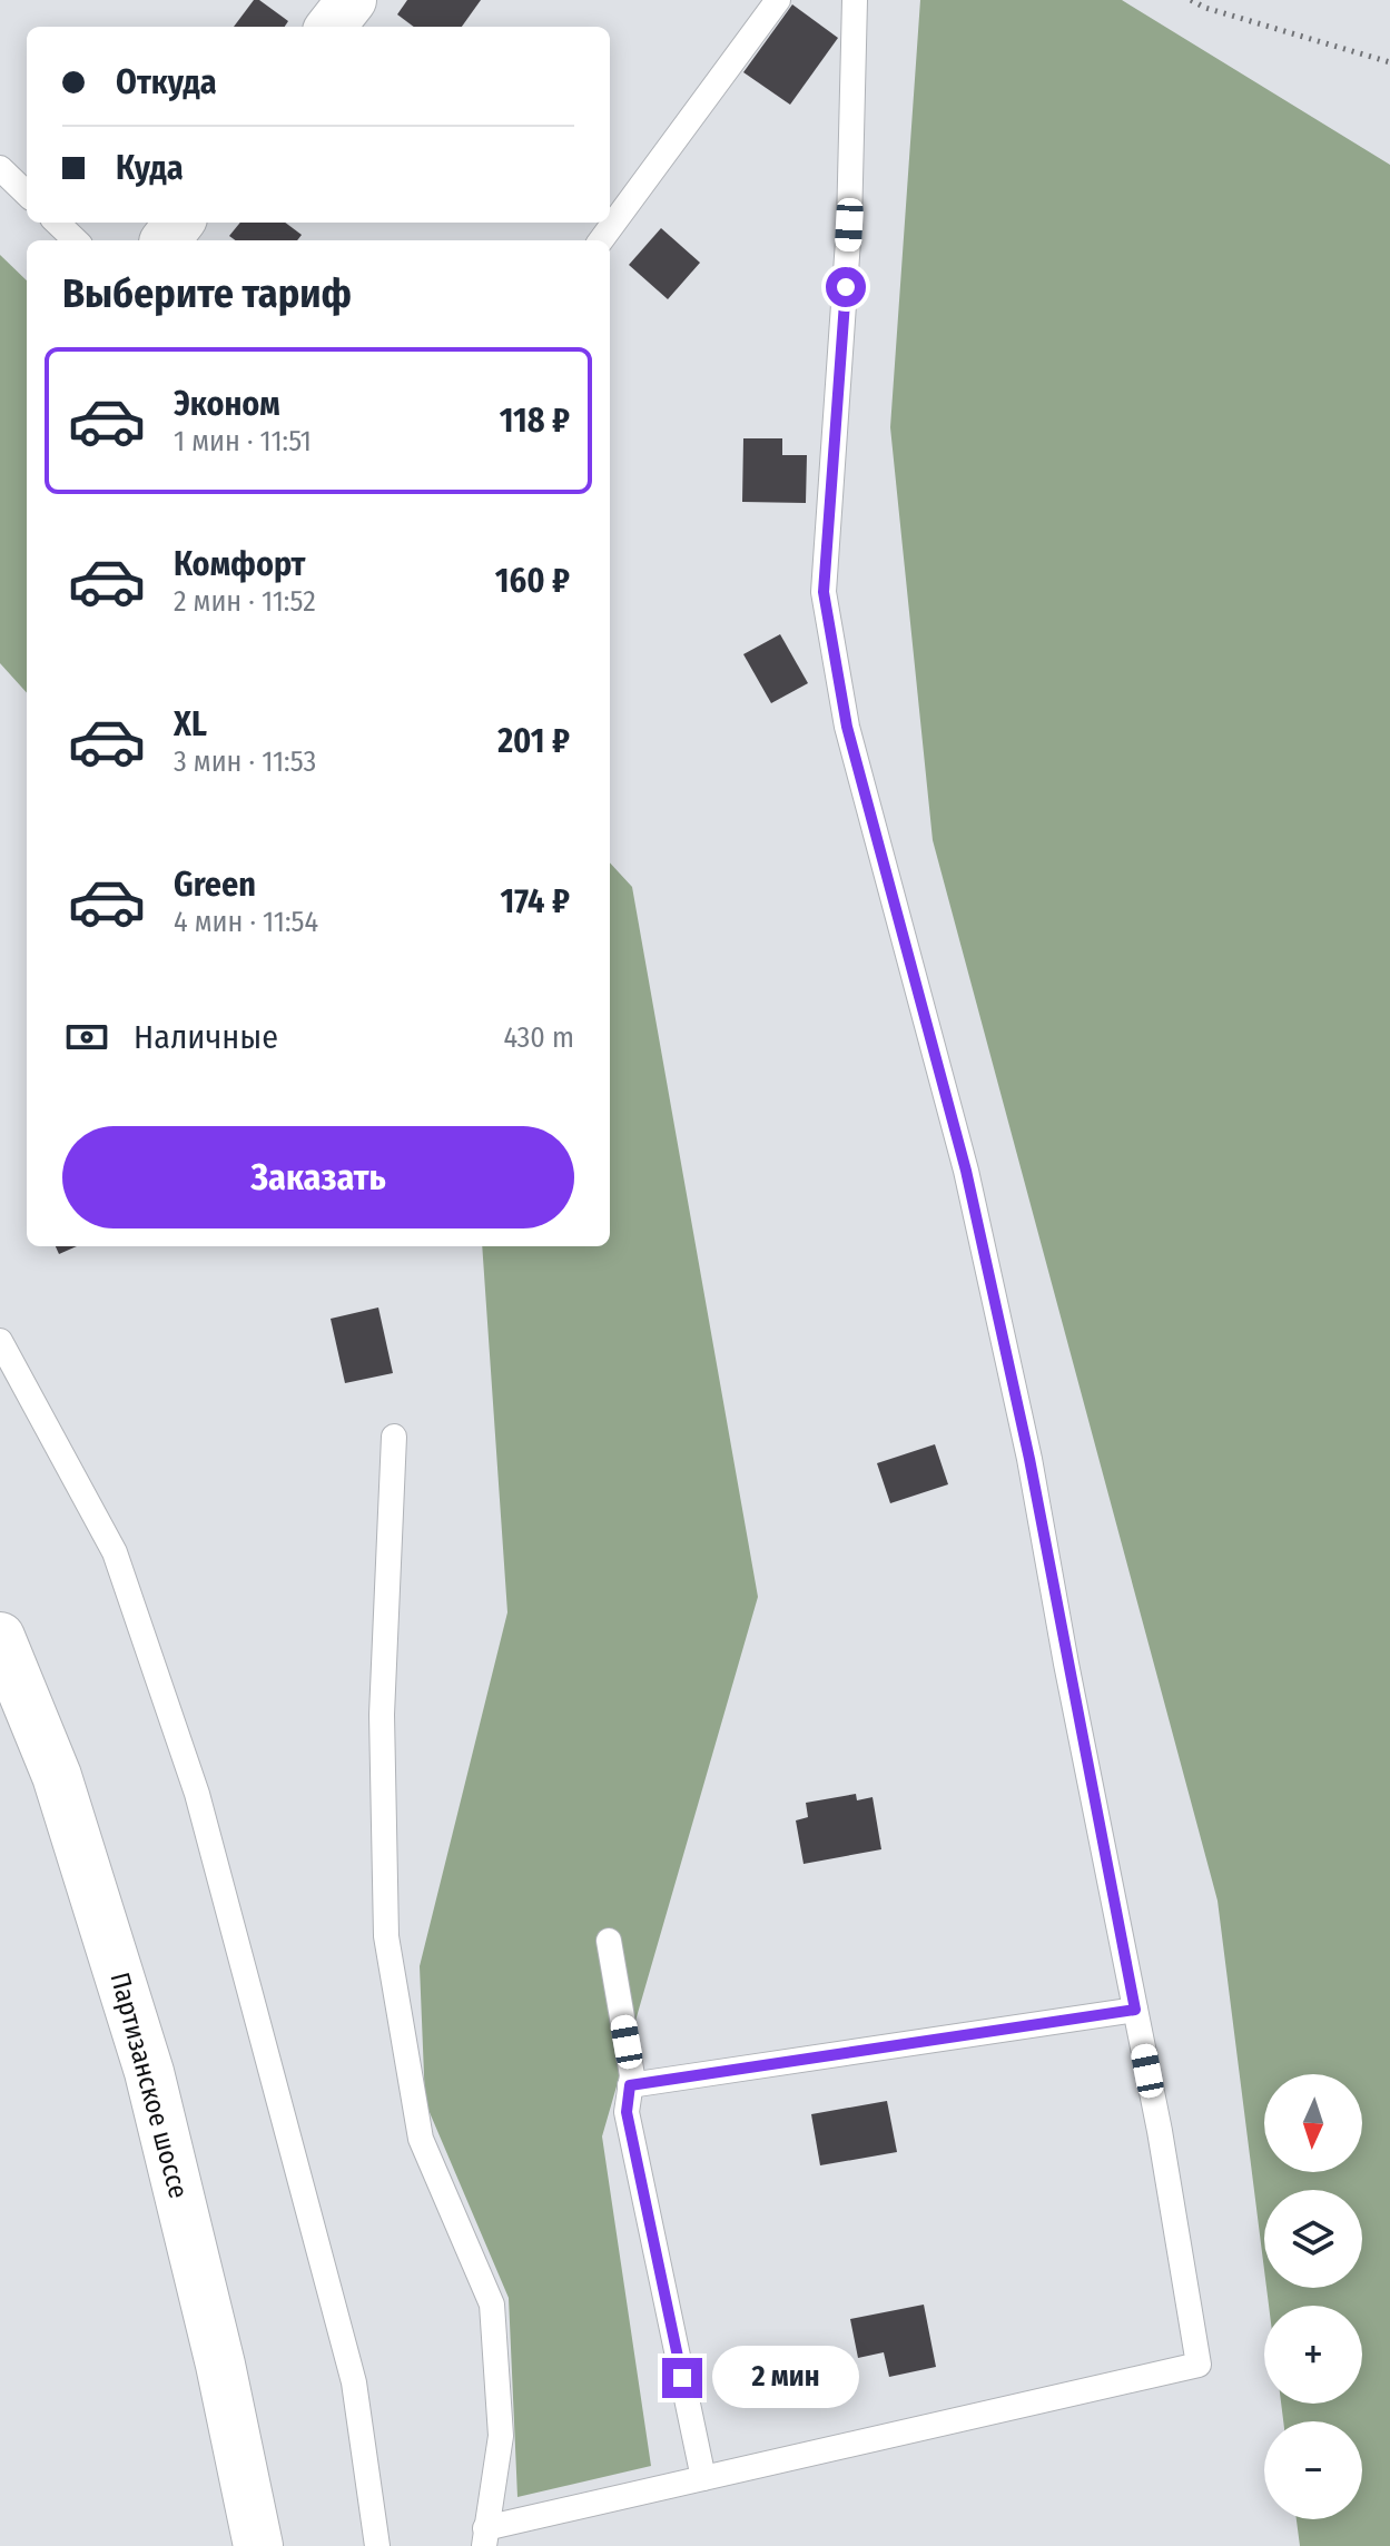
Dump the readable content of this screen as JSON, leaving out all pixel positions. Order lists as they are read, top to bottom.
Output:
{
  "streets": {
    "main road": ["Партизанское шоссе"]
  },
  "north": "bottom",
  "page": {
    "banner": ["Откуда", "Куда"],
    "heading": "Выберите тариф",
    "list": [
      {
        "name": "Эконом",
        "note": "1 мин · 11:51",
        "value": "118 ₽"
      },
      {
        "name": "Комфорт",
        "note": "2 мин · 11:52",
        "value": "160 ₽"
      },
      {
        "name": "XL",
        "note": "3 мин · 11:53",
        "value": "201 ₽"
      },
      {
        "name": "Green",
        "note": "4 мин · 11:54",
        "value": "174 ₽"
      }
    ],
    "pay": ["Наличные", "430 m"],
    "buttons": "Заказать",
    "map_buttons": ["+", "−"],
    "bubble": "2 мин"
  }
}
